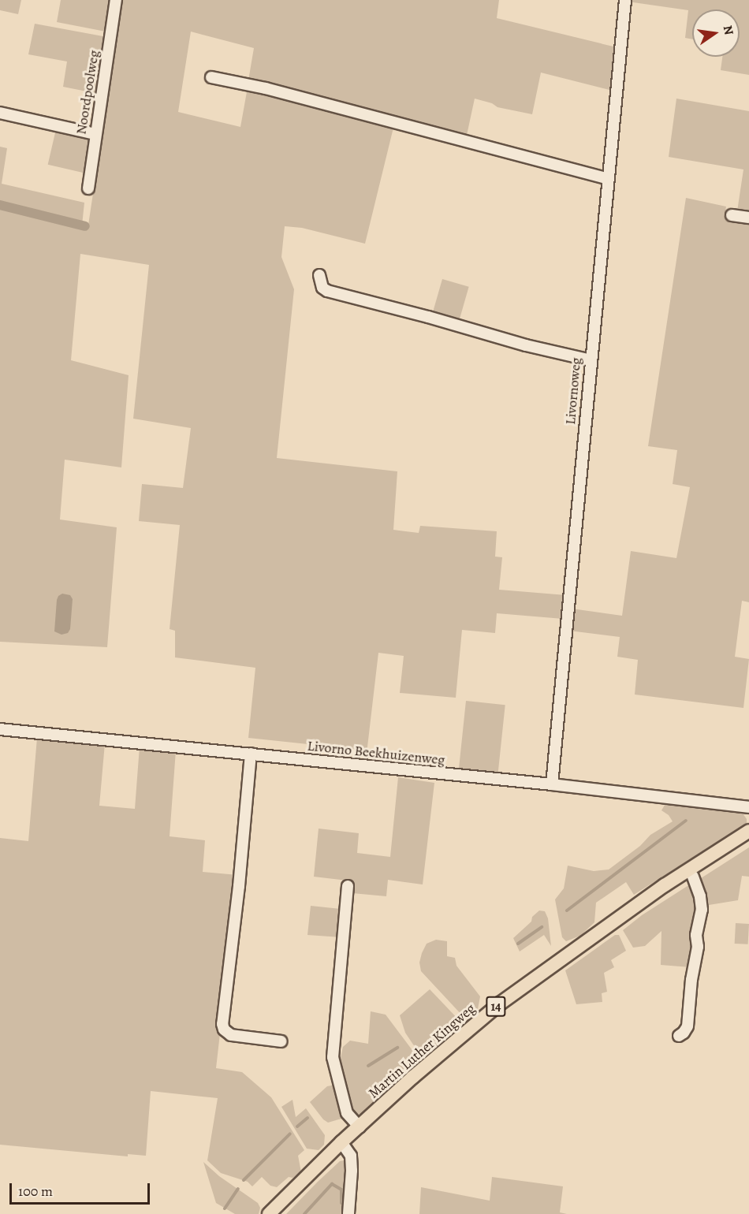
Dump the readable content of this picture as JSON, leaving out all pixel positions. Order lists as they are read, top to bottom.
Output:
{
  "streets": {
    "main road": ["14", "Martin Luther Kingweg"],
    "street": ["Noordpoolweg", "Livornoweg", "Livorno Beekhuizenweg"]
  },
  "crossings": [
    ["Livornoweg", "Livorno Beekhuizenweg"]
  ],
  "scale_bar": "100 m",
  "north": "right"
}
